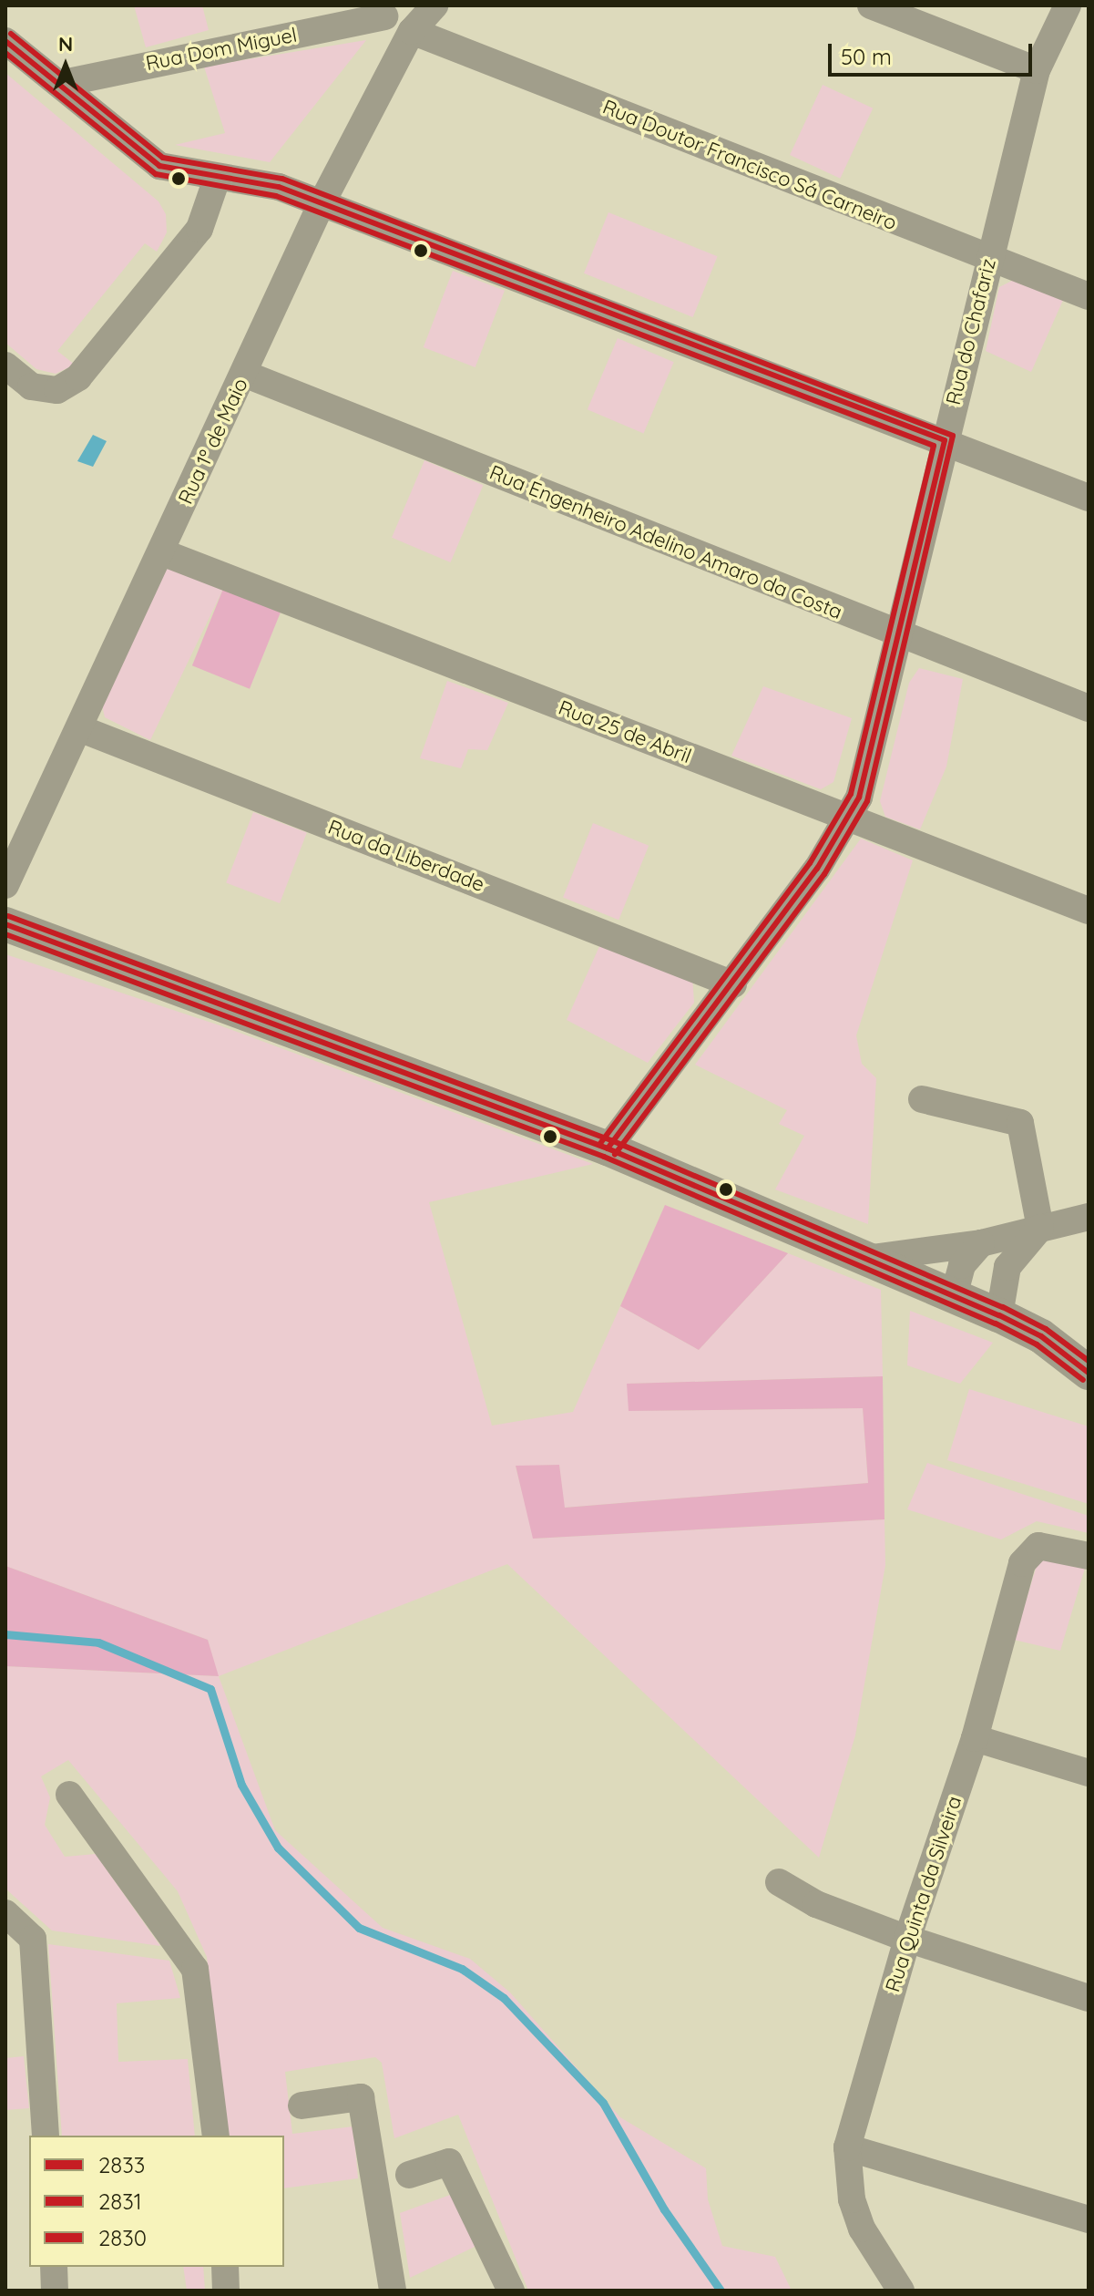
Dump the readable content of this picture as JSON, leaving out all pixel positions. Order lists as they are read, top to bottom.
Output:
{
  "streets": {
    "street": [
      "Rua Dom Miguel",
      "Rua Doutor Francisco Sá Carneiro",
      "Rua do Chafariz",
      "Rua 1º de Maio",
      "Rua Engenheiro Adelino Amaro da Costa",
      "Rua 25 de Abril",
      "Rua da Liberdade",
      "Rua Quinta da Silveira"
    ]
  },
  "crossings": [
    ["Rua Doutor Francisco Sá Carneiro", "Rua do Chafariz"],
    ["Rua Doutor Francisco Sá Carneiro", "Rua 1º de Maio"],
    ["Rua do Chafariz", "Rua Engenheiro Adelino Amaro da Costa"],
    ["Rua do Chafariz", "Rua 25 de Abril"],
    ["Rua do Chafariz", "Rua da Liberdade"],
    ["Rua 1º de Maio", "Rua Engenheiro Adelino Amaro da Costa"],
    ["Rua 1º de Maio", "Rua 25 de Abril"],
    ["Rua 1º de Maio", "Rua da Liberdade"]
  ],
  "lines": ["transit line 2830", "transit line 2833", "transit line 2831"],
  "legend": ["2833", "2831", "2830"],
  "scale_bar": "50 m",
  "north": "top"
}
